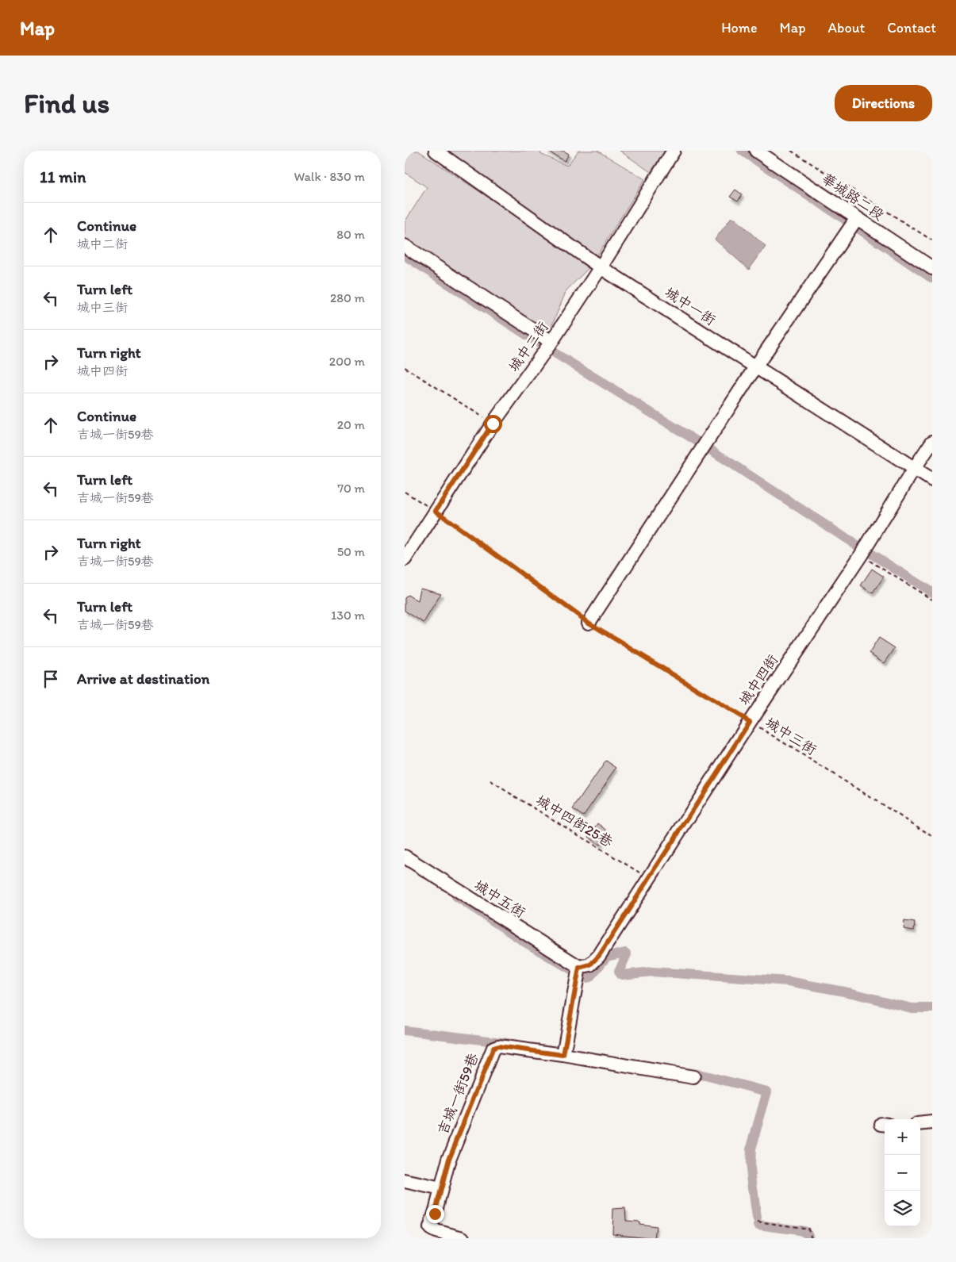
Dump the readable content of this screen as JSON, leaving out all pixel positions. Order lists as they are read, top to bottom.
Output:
{
  "streets": {
    "street": [
      "華城路二段",
      "城中一街",
      "城中二街",
      "城中四街",
      "城中五街",
      "吉城一街59巷"
    ],
    "path": ["城中三街", "城中四街25巷"]
  },
  "crossings": [
    ["城中一街", "城中二街"],
    ["城中一街", "城中四街"],
    ["城中二街", "城中三街"],
    ["城中四街", "城中三街"],
    ["城中四街", "城中四街25巷"],
    ["城中四街", "城中五街"]
  ],
  "page": {
    "header": "Map",
    "nav": [
      "Home",
      "Map",
      "About",
      "Contact"
    ],
    "buttons": "Directions",
    "title": "Find us",
    "heading": ["11 min", "Walk · 830 m"],
    "list": [
      ["Continue", "城中二街", "80 m"],
      ["Turn left", "城中三街", "280 m"],
      ["Turn right", "城中四街", "200 m"],
      ["Continue", "吉城一街59巷", "20 m"],
      ["Turn left", "吉城一街59巷", "70 m"],
      ["Turn right", "吉城一街59巷", "50 m"],
      ["Turn left", "吉城一街59巷", "130 m"],
      "Arrive at destination"
    ],
    "map_buttons": ["+", "−"]
  }
}
